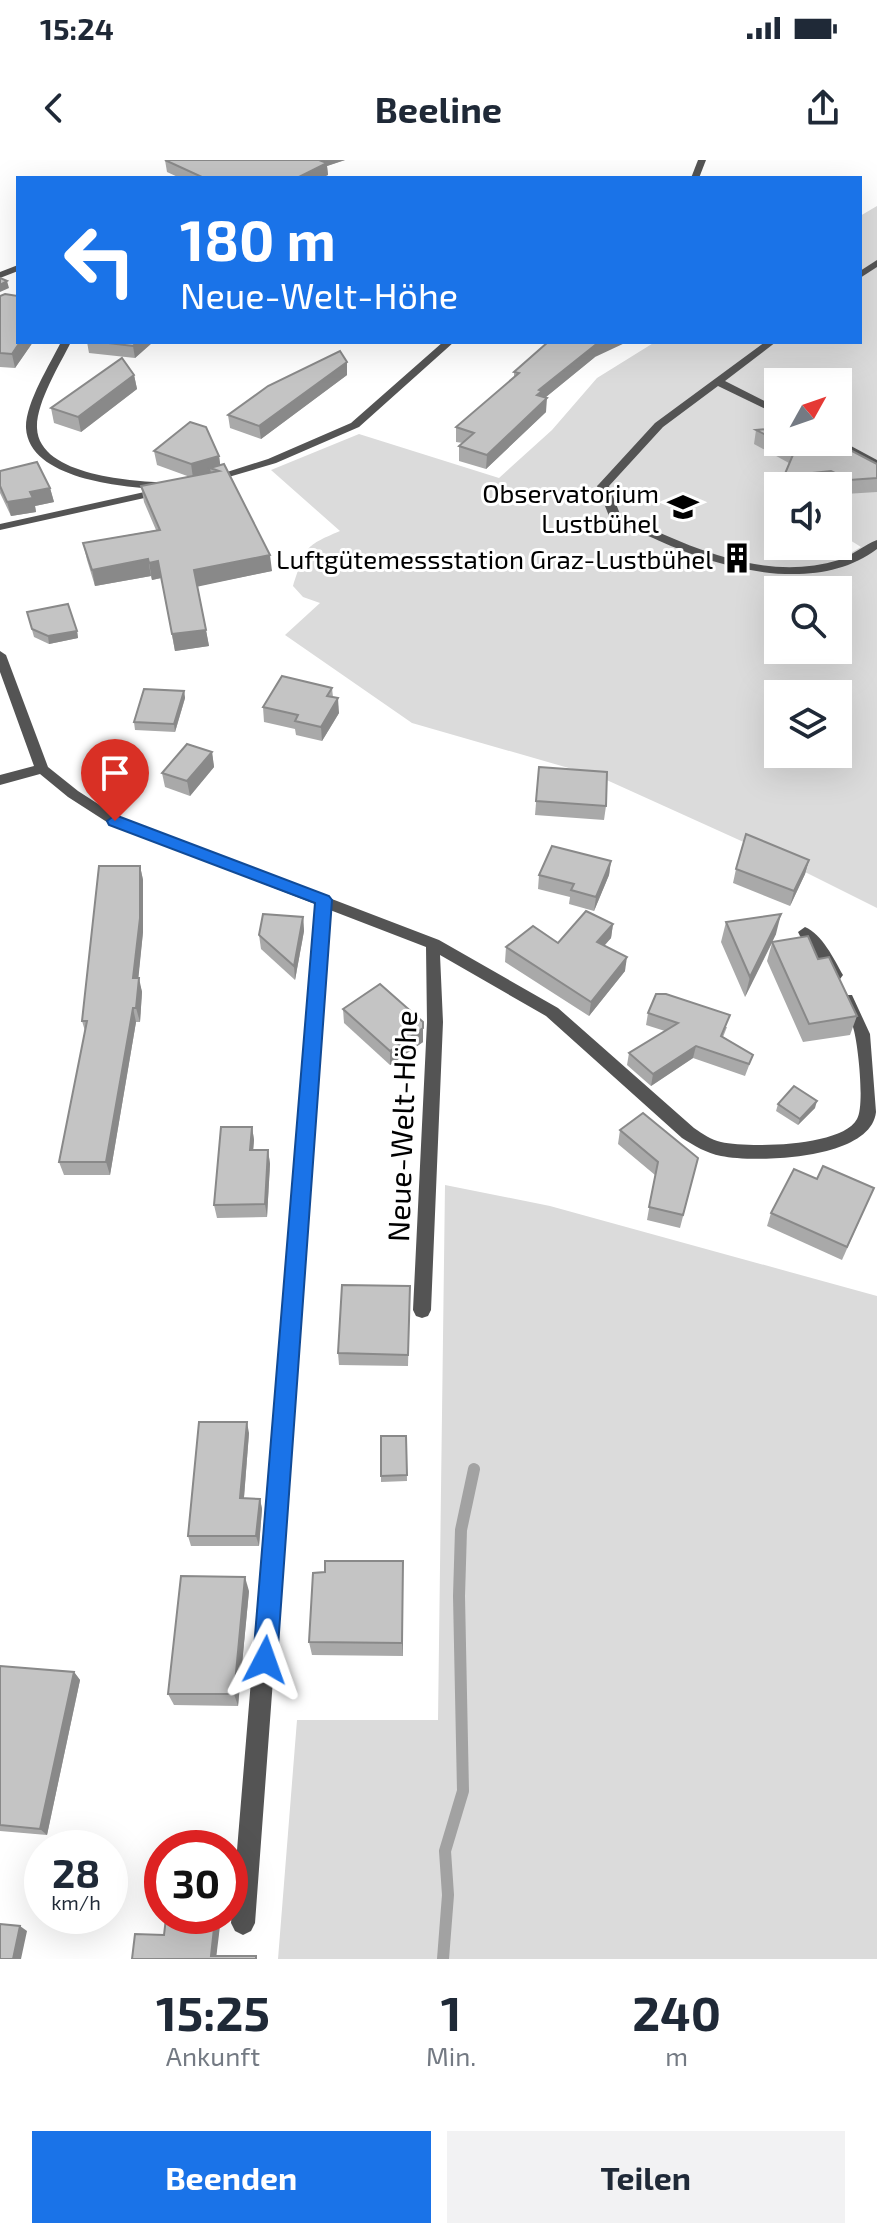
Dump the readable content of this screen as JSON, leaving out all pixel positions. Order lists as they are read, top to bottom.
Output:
{
  "streets": {
    "street": ["Neue-Welt-Höhe"]
  },
  "places": {
    "school or university": ["Observatorium Lustbühel"],
    "building": ["Luftgütemessstation Graz-Lustbühel"]
  },
  "north": "top right",
  "page": {
    "status": "15:24",
    "header": "Beeline",
    "turn": ["180 m", "Neue-Welt-Höhe"],
    "speed": "28 km/h",
    "limit": "30",
    "eta": [
      "15:25",
      "Ankunft",
      "1",
      "Min.",
      "240",
      "m"
    ],
    "buttons": ["Beenden", "Teilen"]
  }
}
